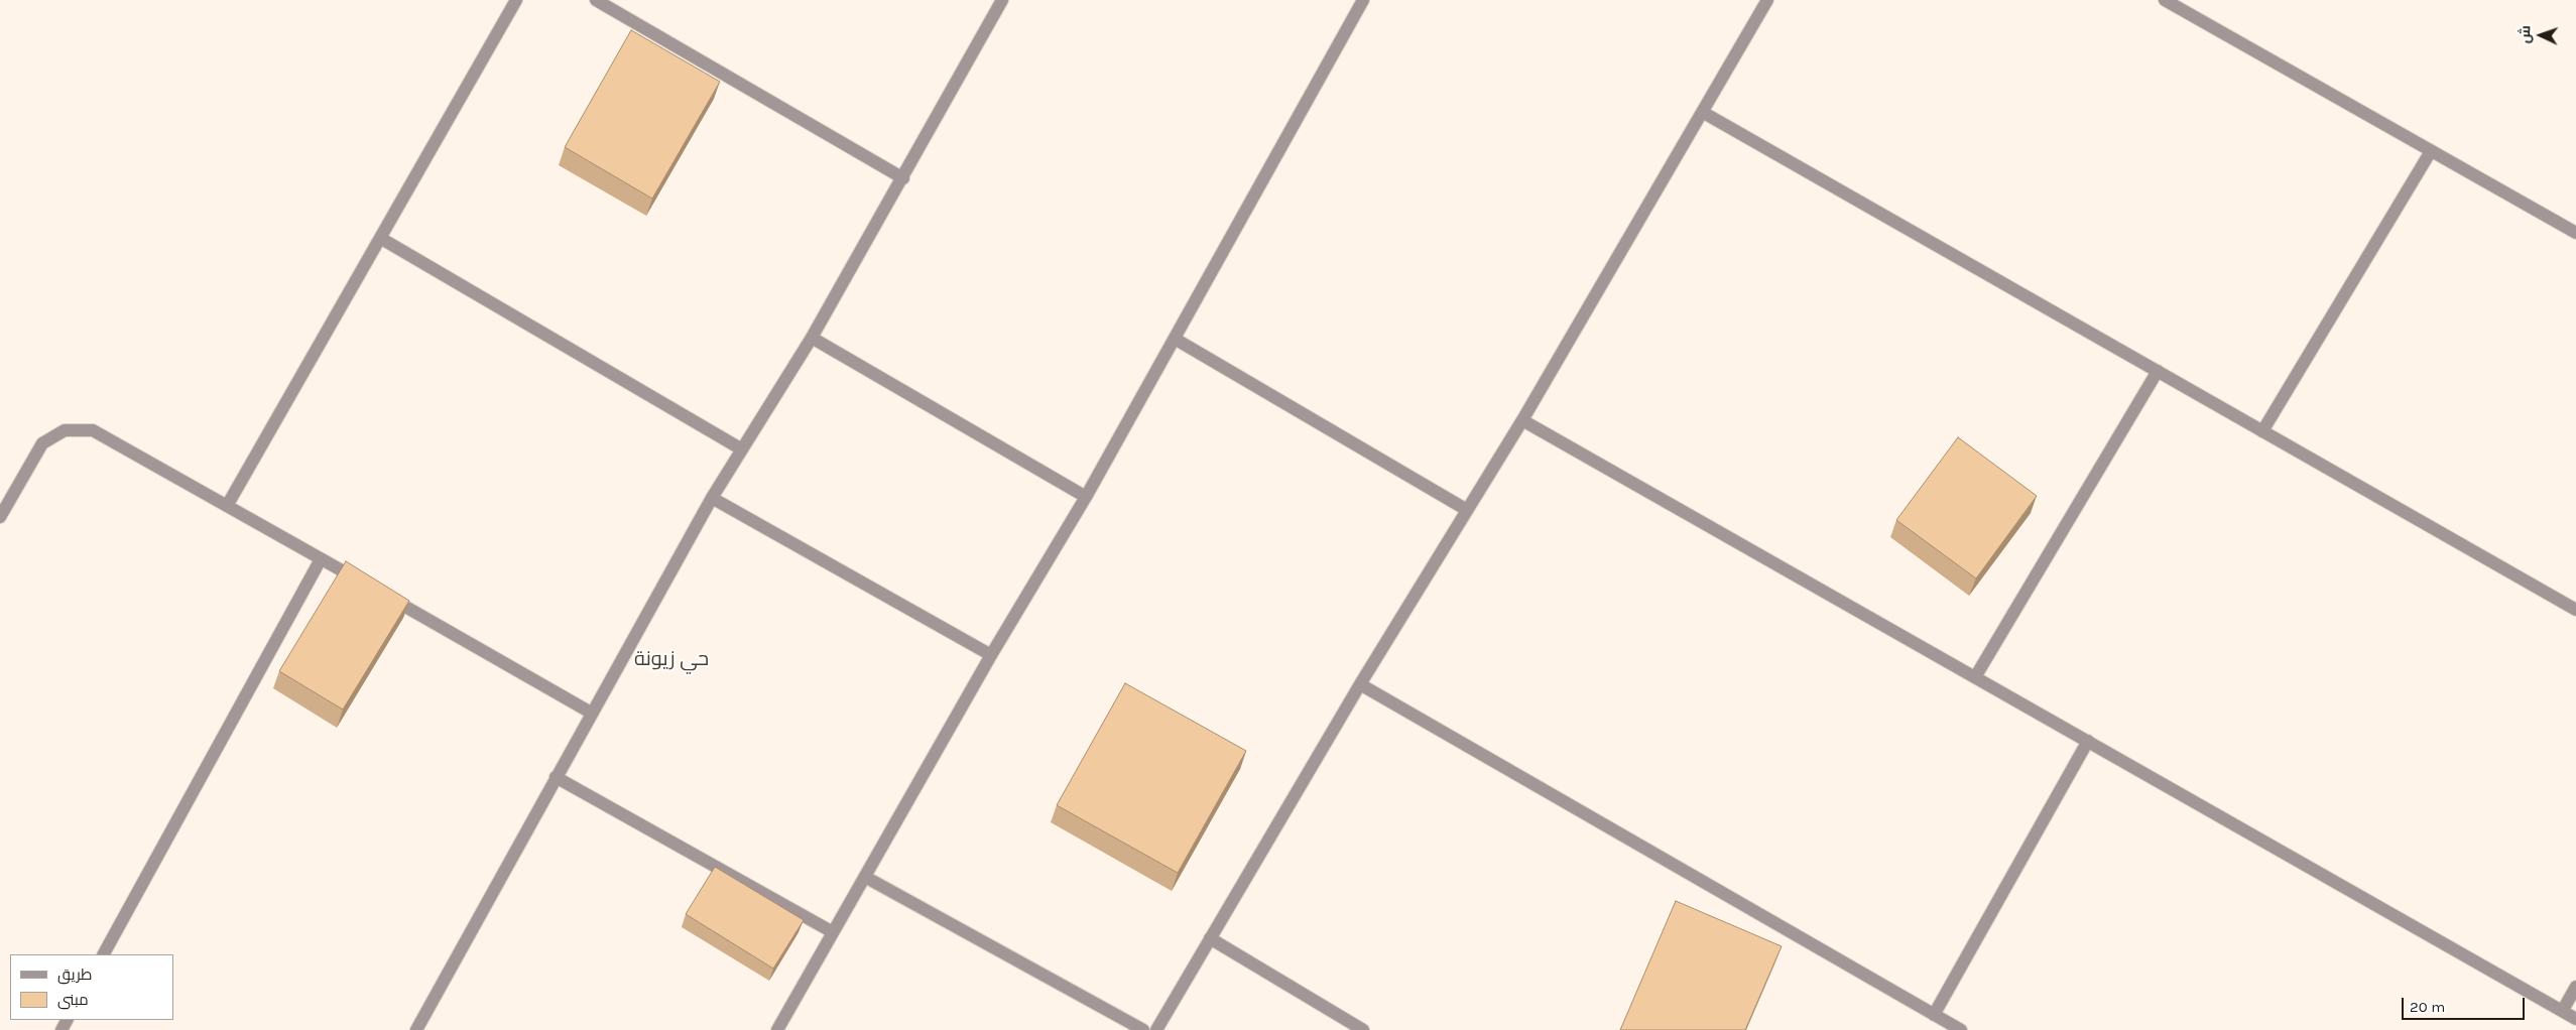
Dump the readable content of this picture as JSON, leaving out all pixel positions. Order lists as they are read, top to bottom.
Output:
{
  "districts": ["حي زيونة"],
  "legend": ["طريق", "مبنى"],
  "scale_bar": "20 m",
  "north": "left"
}
